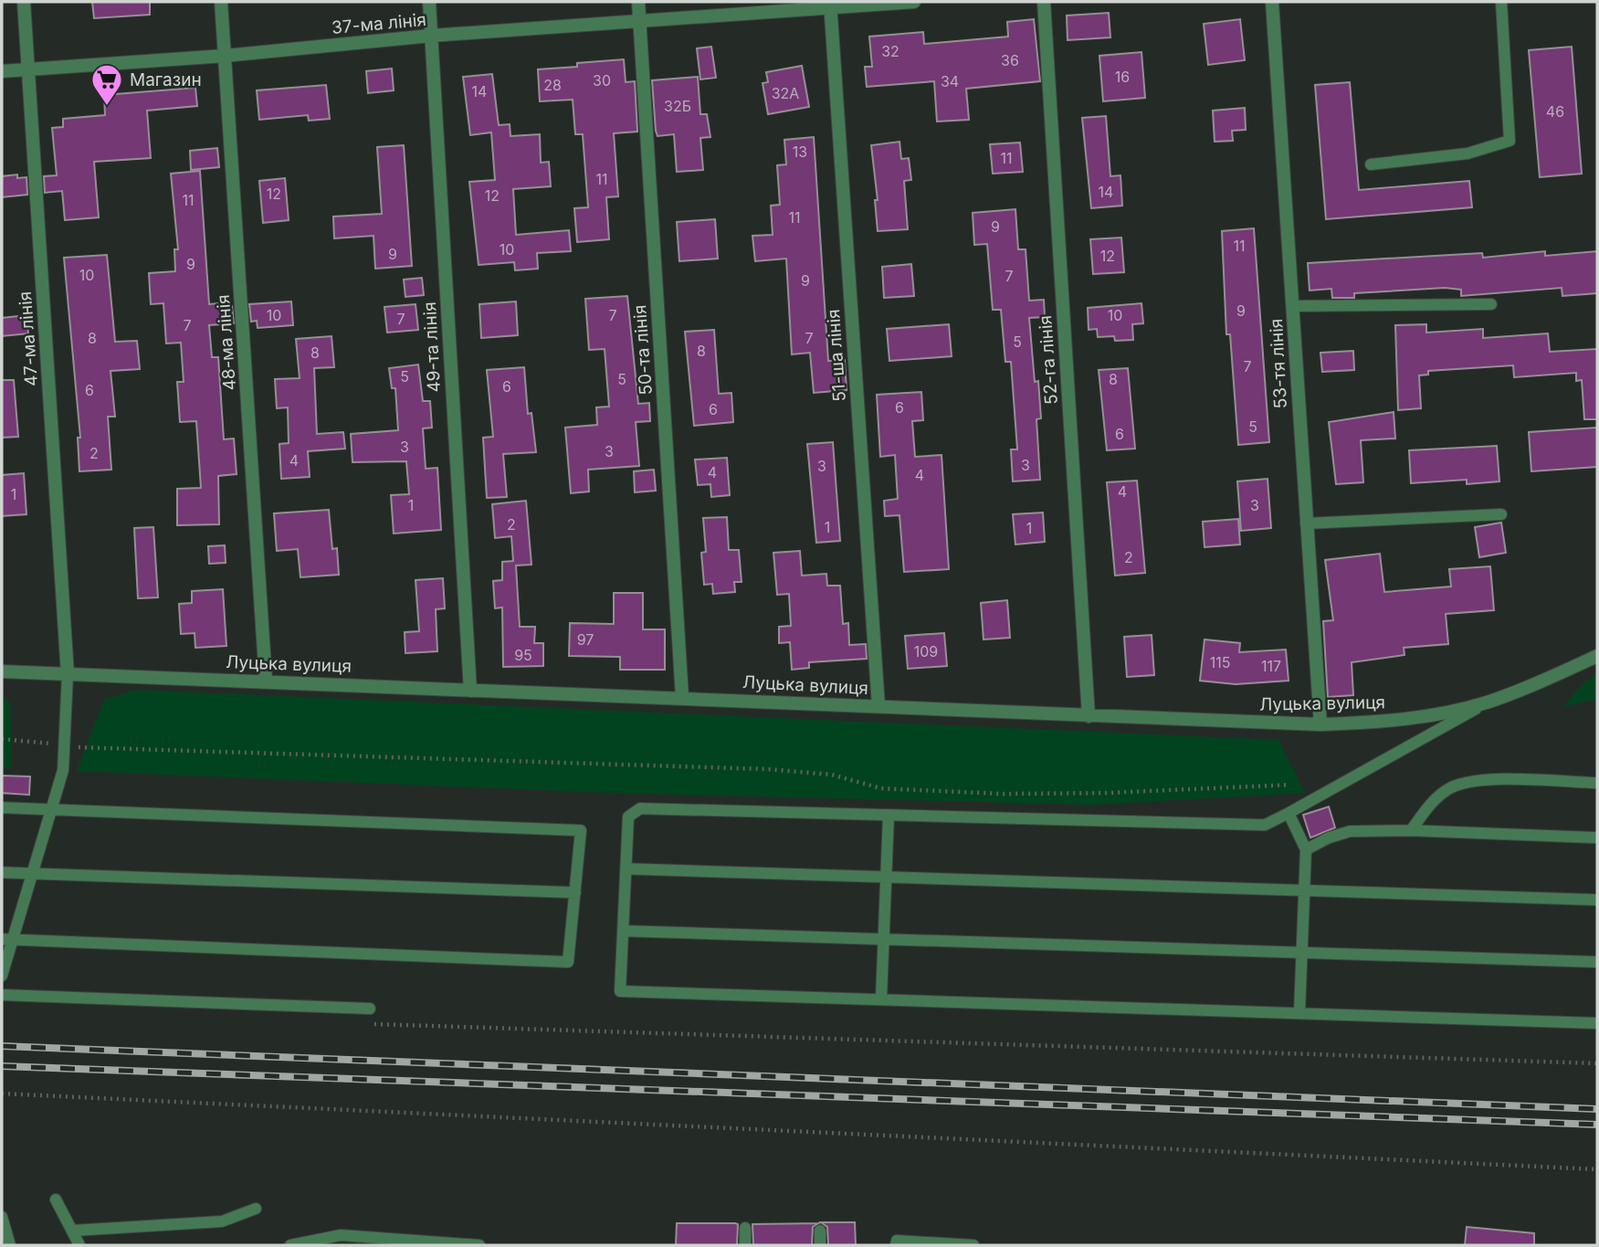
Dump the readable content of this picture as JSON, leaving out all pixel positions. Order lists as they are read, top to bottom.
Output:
{
  "streets": {
    "street": [
      "37-ма лінія",
      "47-ма лінія",
      "48-ма лінія",
      "49-та лінія",
      "50-та лінія",
      "51-ша лінія",
      "52-га лінія",
      "53-тя лінія",
      "Луцька вулиця"
    ]
  },
  "crossings": [
    ["37-ма лінія", "47-ма лінія"],
    ["37-ма лінія", "48-ма лінія"],
    ["37-ма лінія", "49-та лінія"],
    ["37-ма лінія", "50-та лінія"],
    ["37-ма лінія", "51-ша лінія"],
    ["47-ма лінія", "Луцька вулиця"],
    ["48-ма лінія", "Луцька вулиця"],
    ["49-та лінія", "Луцька вулиця"],
    ["50-та лінія", "Луцька вулиця"],
    ["51-ша лінія", "Луцька вулиця"],
    ["52-га лінія", "Луцька вулиця"],
    ["53-тя лінія", "Луцька вулиця"]
  ],
  "places": {
    "supermarket": ["Магазин"]
  },
  "house_numbers": [
    "32",
    "36",
    "16",
    "30",
    "34",
    "28",
    "14",
    "32А",
    "32Б",
    "46",
    "13",
    "11",
    "11",
    "14",
    "12",
    "12",
    "11",
    "11",
    "9",
    "11",
    "10",
    "9",
    "12",
    "9",
    "10",
    "7",
    "9",
    "9",
    "10",
    "7",
    "10",
    "7",
    "7",
    "8",
    "7",
    "5",
    "8",
    "8",
    "7",
    "5",
    "5",
    "8",
    "6",
    "6",
    "6",
    "6",
    "5",
    "6",
    "3",
    "3",
    "2",
    "4",
    "3",
    "3",
    "4",
    "4",
    "4",
    "1",
    "1",
    "3",
    "2",
    "1",
    "1",
    "2",
    "97",
    "109",
    "95",
    "115",
    "117"
  ]
}
